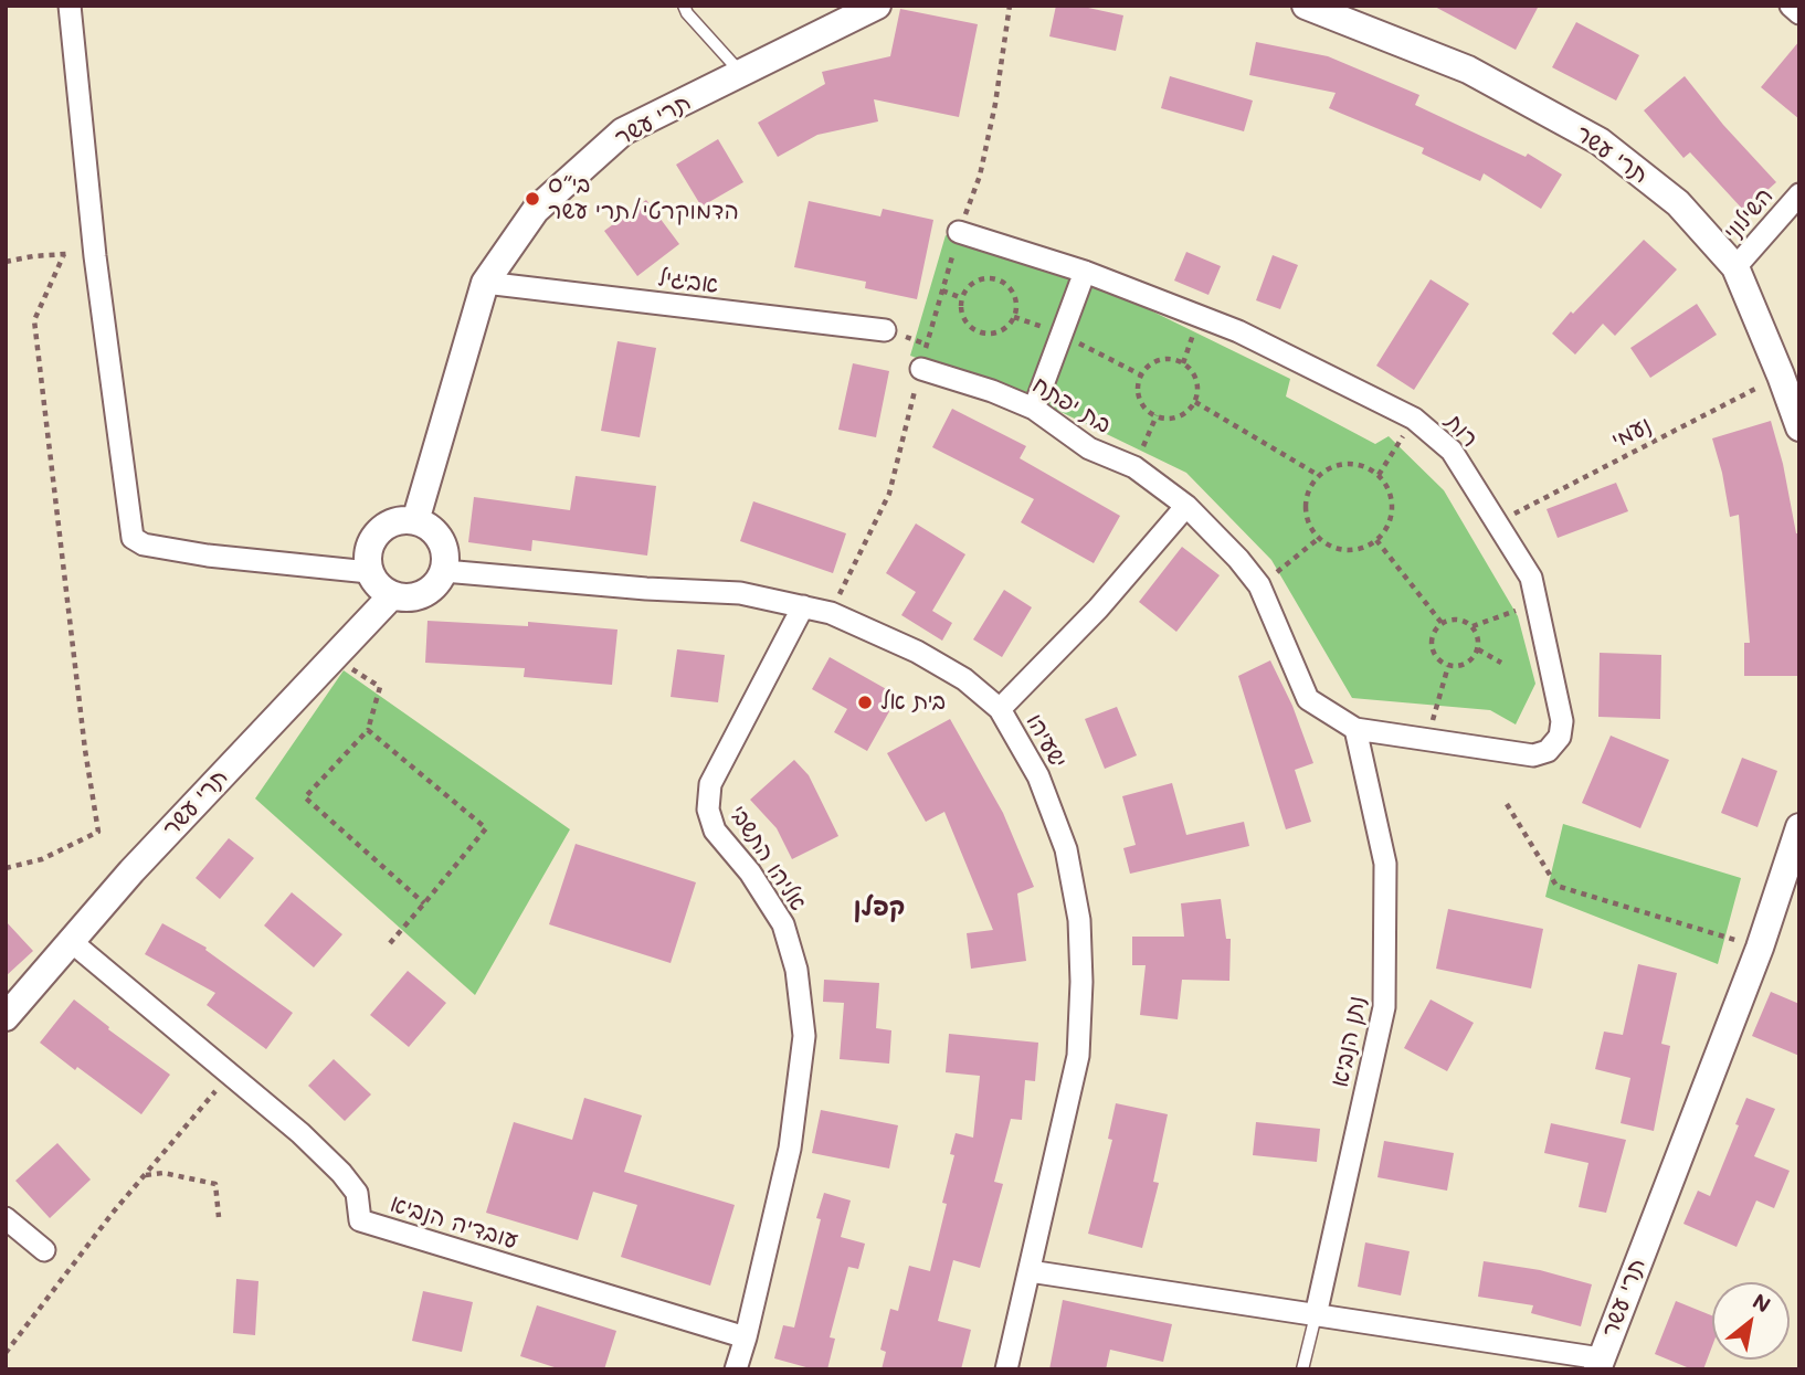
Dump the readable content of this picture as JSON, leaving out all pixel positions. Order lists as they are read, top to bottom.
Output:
{
  "streets": {
    "street": [
      "תרי עשר",
      "השילוני",
      "אביגיל",
      "בת יפתח",
      "רות",
      "ישעיהו",
      "אליהו התשבי",
      "נתן הנביא",
      "עובדיה הנביא"
    ],
    "path": ["נעמי"]
  },
  "crossings": [
    ["תרי עשר", "השילוני"],
    ["תרי עשר", "אביגיל"],
    ["תרי עשר", "נעמי"],
    ["תרי עשר", "ישעיהו"],
    ["תרי עשר", "נתן הנביא"],
    ["תרי עשר", "עובדיה הנביא"],
    ["בת יפתח", "רות"],
    ["בת יפתח", "נתן הנביא"],
    ["רות", "נעמי"],
    ["רות", "נתן הנביא"],
    ["ישעיהו", "אליהו התשבי"],
    ["אליהו התשבי", "עובדיה הנביא"]
  ],
  "districts": ["קפלן"],
  "places": ["בי״ס הדמוקרטי/תרי עשר", "בית אל"],
  "north": "top right"
}
